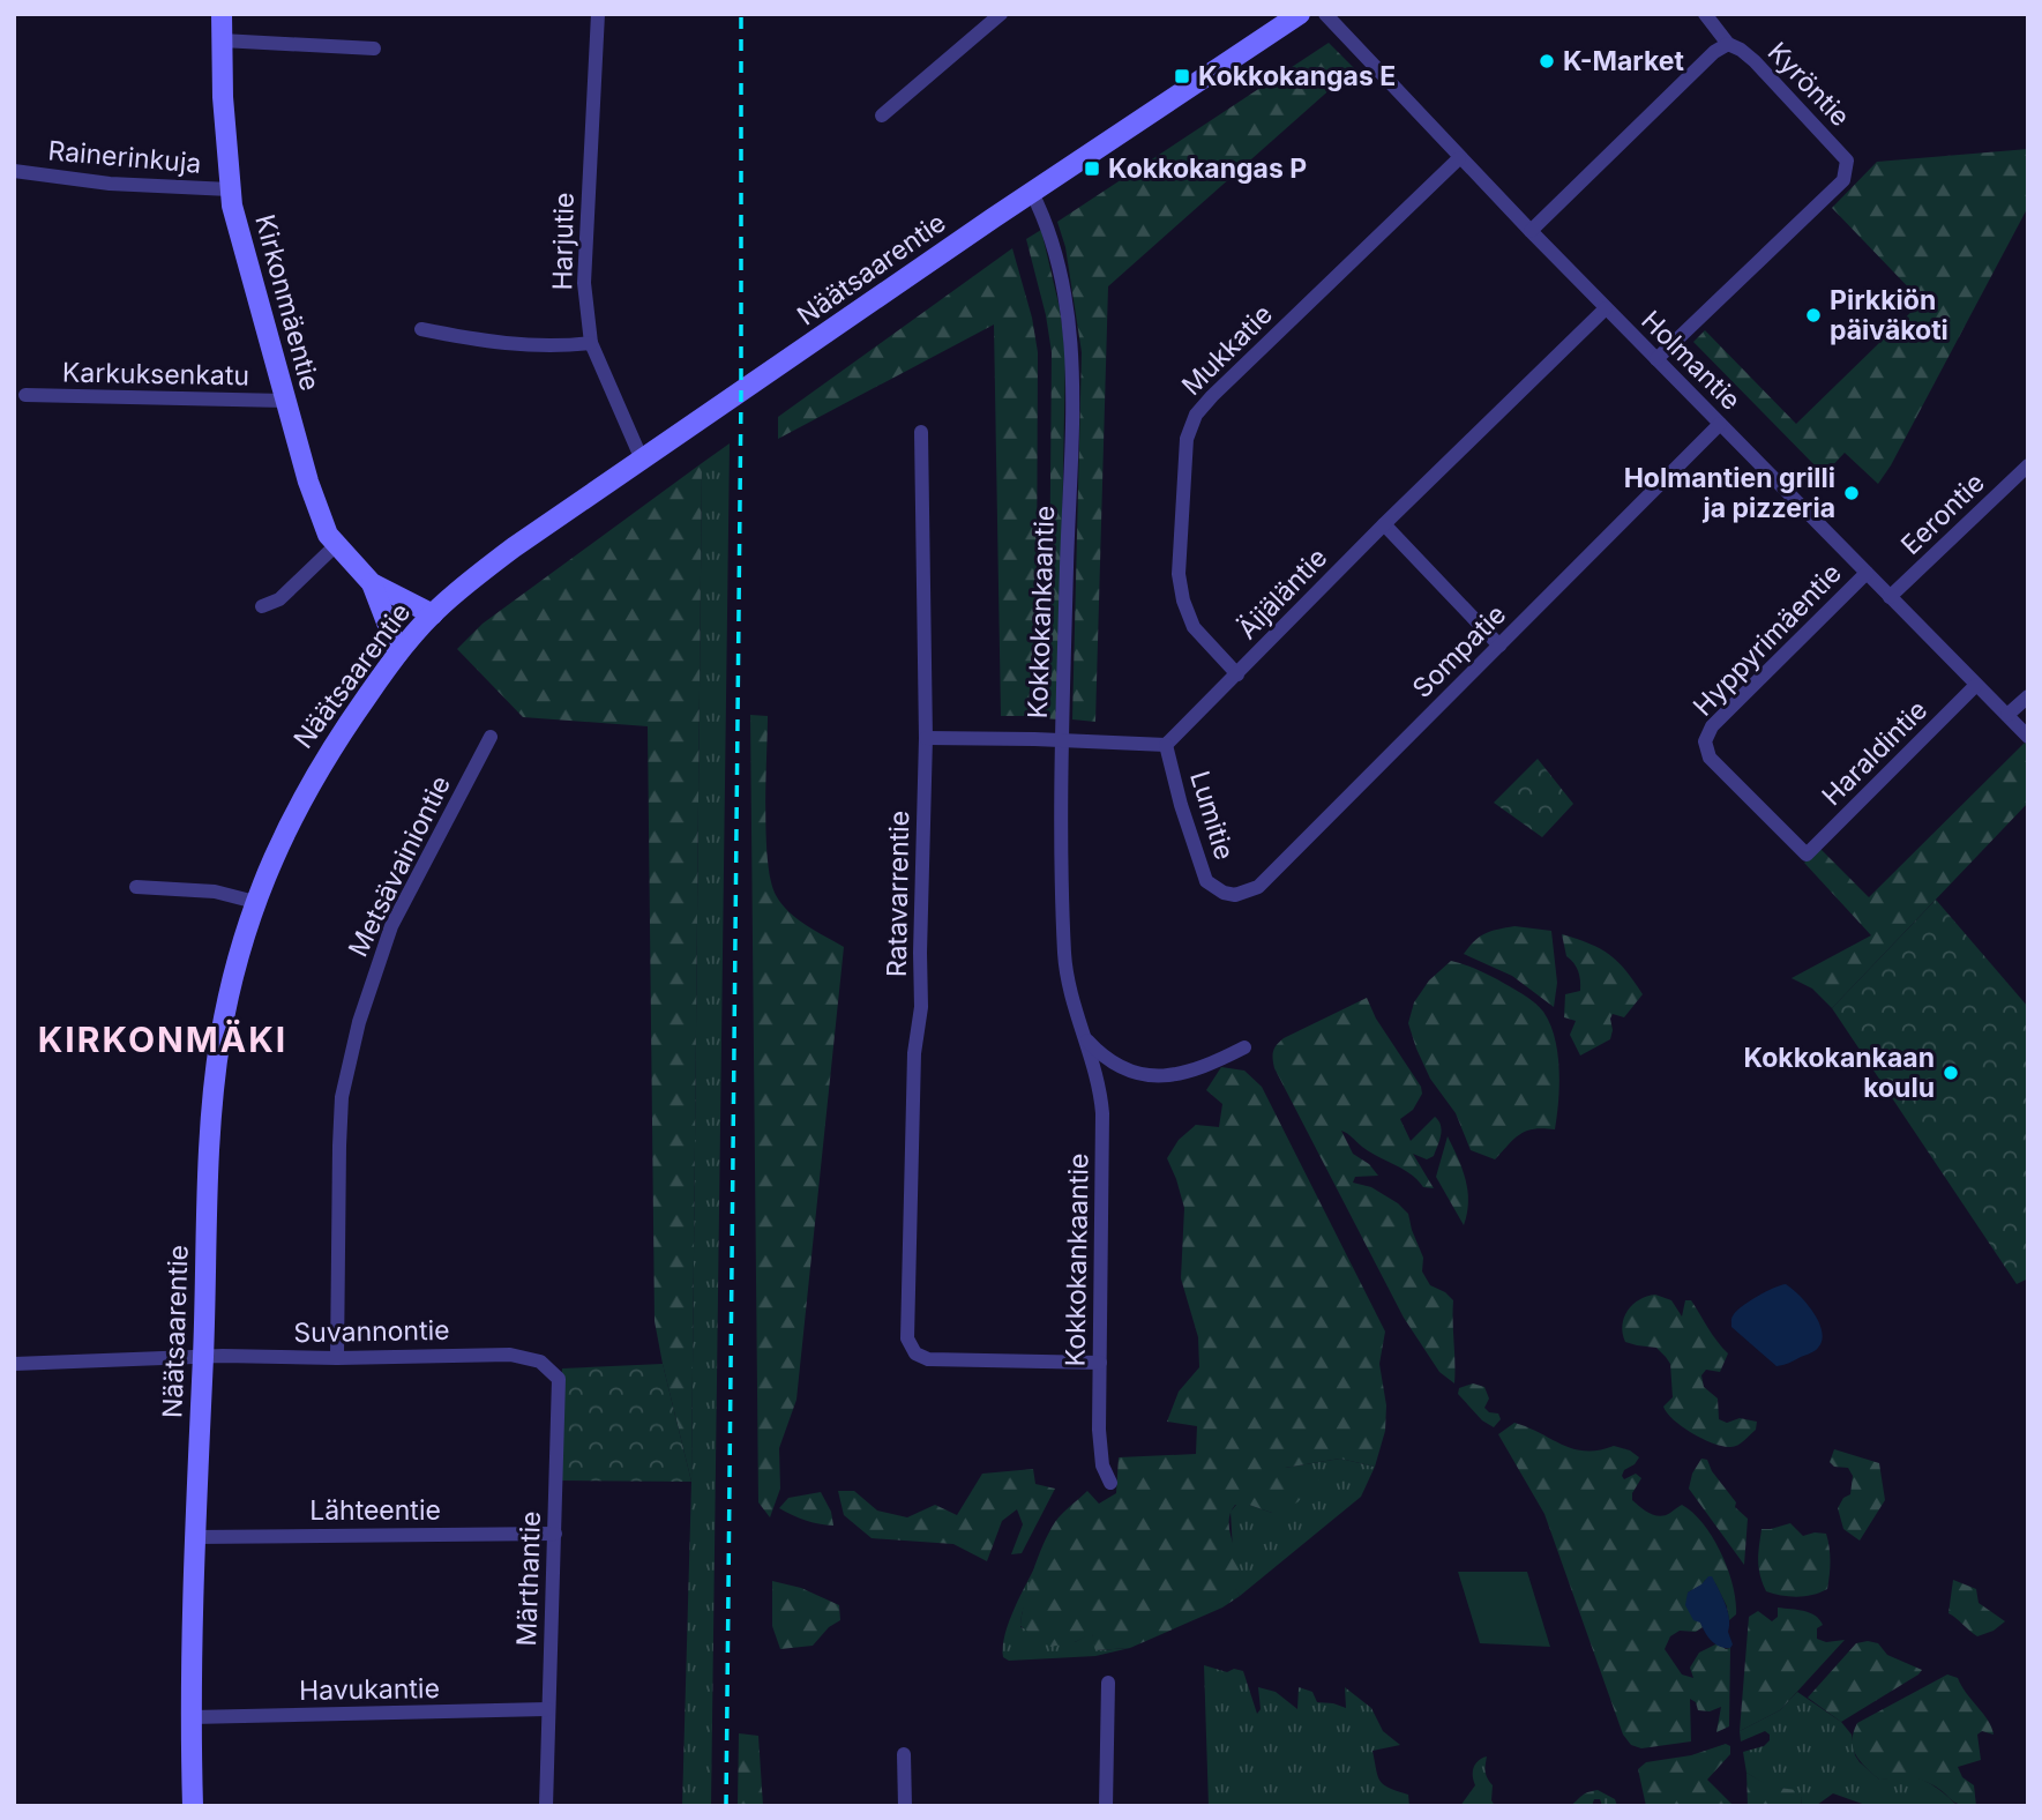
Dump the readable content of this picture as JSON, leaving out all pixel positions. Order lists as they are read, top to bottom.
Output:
{
  "streets": {
    "street": [
      "Kyröntie",
      "Rainerinkuja",
      "Harjutie",
      "Näätsaarentie",
      "Kirkonmäentie",
      "Mukkatie",
      "Holmantie",
      "Karkuksenkatu",
      "Eerontie",
      "Äijäläntie",
      "Kokkokankaantie",
      "Hyppyrimäentie",
      "Sompatie",
      "Haraldintie",
      "Lumitie",
      "Metsävainiontie",
      "Ratavarrentie",
      "Suvannontie",
      "Lähteentie",
      "Märthantie",
      "Havukantie"
    ]
  },
  "crossings": [
    ["Kyröntie", "Holmantie"],
    ["Rainerinkuja", "Kirkonmäentie"],
    ["Harjutie", "Näätsaarentie"],
    ["Näätsaarentie", "Kirkonmäentie"],
    ["Näätsaarentie", "Kokkokankaantie"],
    ["Näätsaarentie", "Suvannontie"],
    ["Näätsaarentie", "Lähteentie"],
    ["Näätsaarentie", "Havukantie"],
    ["Kirkonmäentie", "Karkuksenkatu"],
    ["Mukkatie", "Holmantie"],
    ["Mukkatie", "Äijäläntie"],
    ["Holmantie", "Eerontie"],
    ["Holmantie", "Äijäläntie"],
    ["Holmantie", "Hyppyrimäentie"],
    ["Holmantie", "Sompatie"],
    ["Holmantie", "Haraldintie"],
    ["Äijäläntie", "Lumitie"],
    ["Kokkokankaantie", "Ratavarrentie"],
    ["Hyppyrimäentie", "Haraldintie"],
    ["Sompatie", "Lumitie"],
    ["Metsävainiontie", "Suvannontie"],
    ["Suvannontie", "Märthantie"],
    ["Lähteentie", "Märthantie"],
    ["Märthantie", "Havukantie"]
  ],
  "districts": ["KIRKONMÄKI"],
  "places": {
    "other": [
      "K-Market",
      "Pirkkiön päiväkoti",
      "Holmantien grilli ja pizzeria",
      "Kokkokankaan koulu"
    ],
    "transit": ["Kokkokangas E", "Kokkokangas P"]
  }
}
